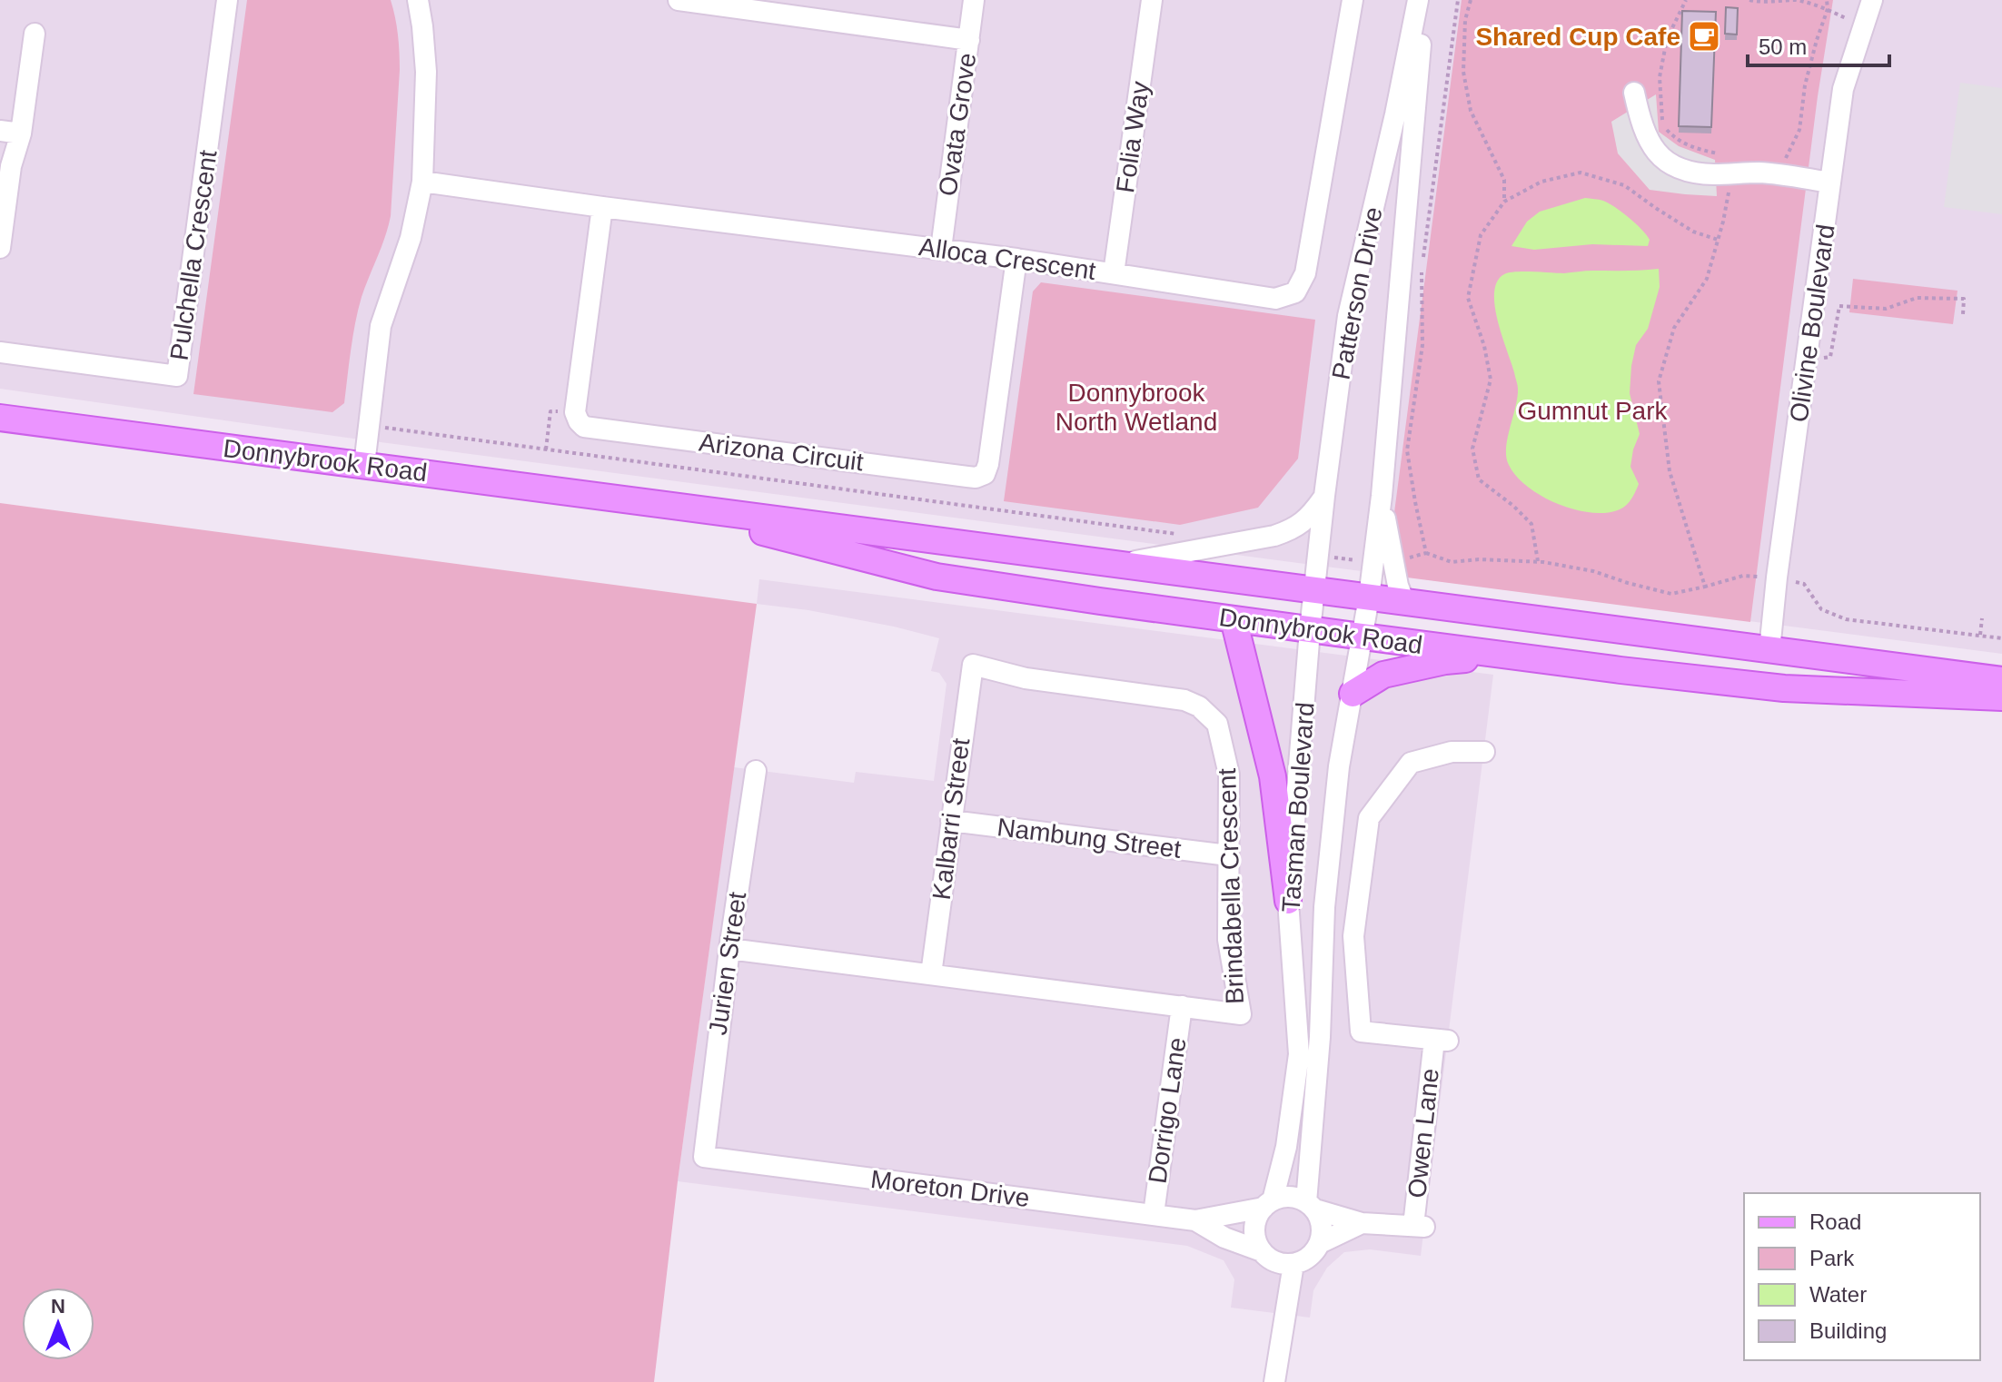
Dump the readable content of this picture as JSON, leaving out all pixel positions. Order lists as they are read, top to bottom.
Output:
{
  "streets": {
    "main road": ["Donnybrook Road"],
    "street": [
      "Ovata Grove",
      "Folia Way",
      "Pulchella Crescent",
      "Alloca Crescent",
      "Patterson Drive",
      "Olivine Boulevard",
      "Arizona Circuit",
      "Tasman Boulevard",
      "Kalbarri Street",
      "Nambung Street",
      "Brindabella Crescent",
      "Jurien Street",
      "Dorrigo Lane",
      "Owen Lane",
      "Moreton Drive"
    ]
  },
  "crossings": [
    ["Ovata Grove", "Alloca Crescent"],
    ["Folia Way", "Alloca Crescent"],
    ["Alloca Crescent", "Arizona Circuit"],
    ["Patterson Drive", "Donnybrook Road"],
    ["Patterson Drive", "Tasman Boulevard"],
    ["Olivine Boulevard", "Donnybrook Road"],
    ["Donnybrook Road", "Tasman Boulevard"],
    ["Tasman Boulevard", "Moreton Drive"],
    ["Kalbarri Street", "Nambung Street"],
    ["Kalbarri Street", "Brindabella Crescent"],
    ["Nambung Street", "Brindabella Crescent"],
    ["Brindabella Crescent", "Jurien Street"],
    ["Brindabella Crescent", "Dorrigo Lane"],
    ["Jurien Street", "Moreton Drive"],
    ["Dorrigo Lane", "Moreton Drive"]
  ],
  "parks": ["Donnybrook North Wetland", "Gumnut Park"],
  "places": {
    "cafe": ["Shared Cup Cafe"]
  },
  "legend": [
    "Road",
    "Park",
    "Water",
    "Building"
  ],
  "scale_bar": "50 m",
  "north": "top"
}
